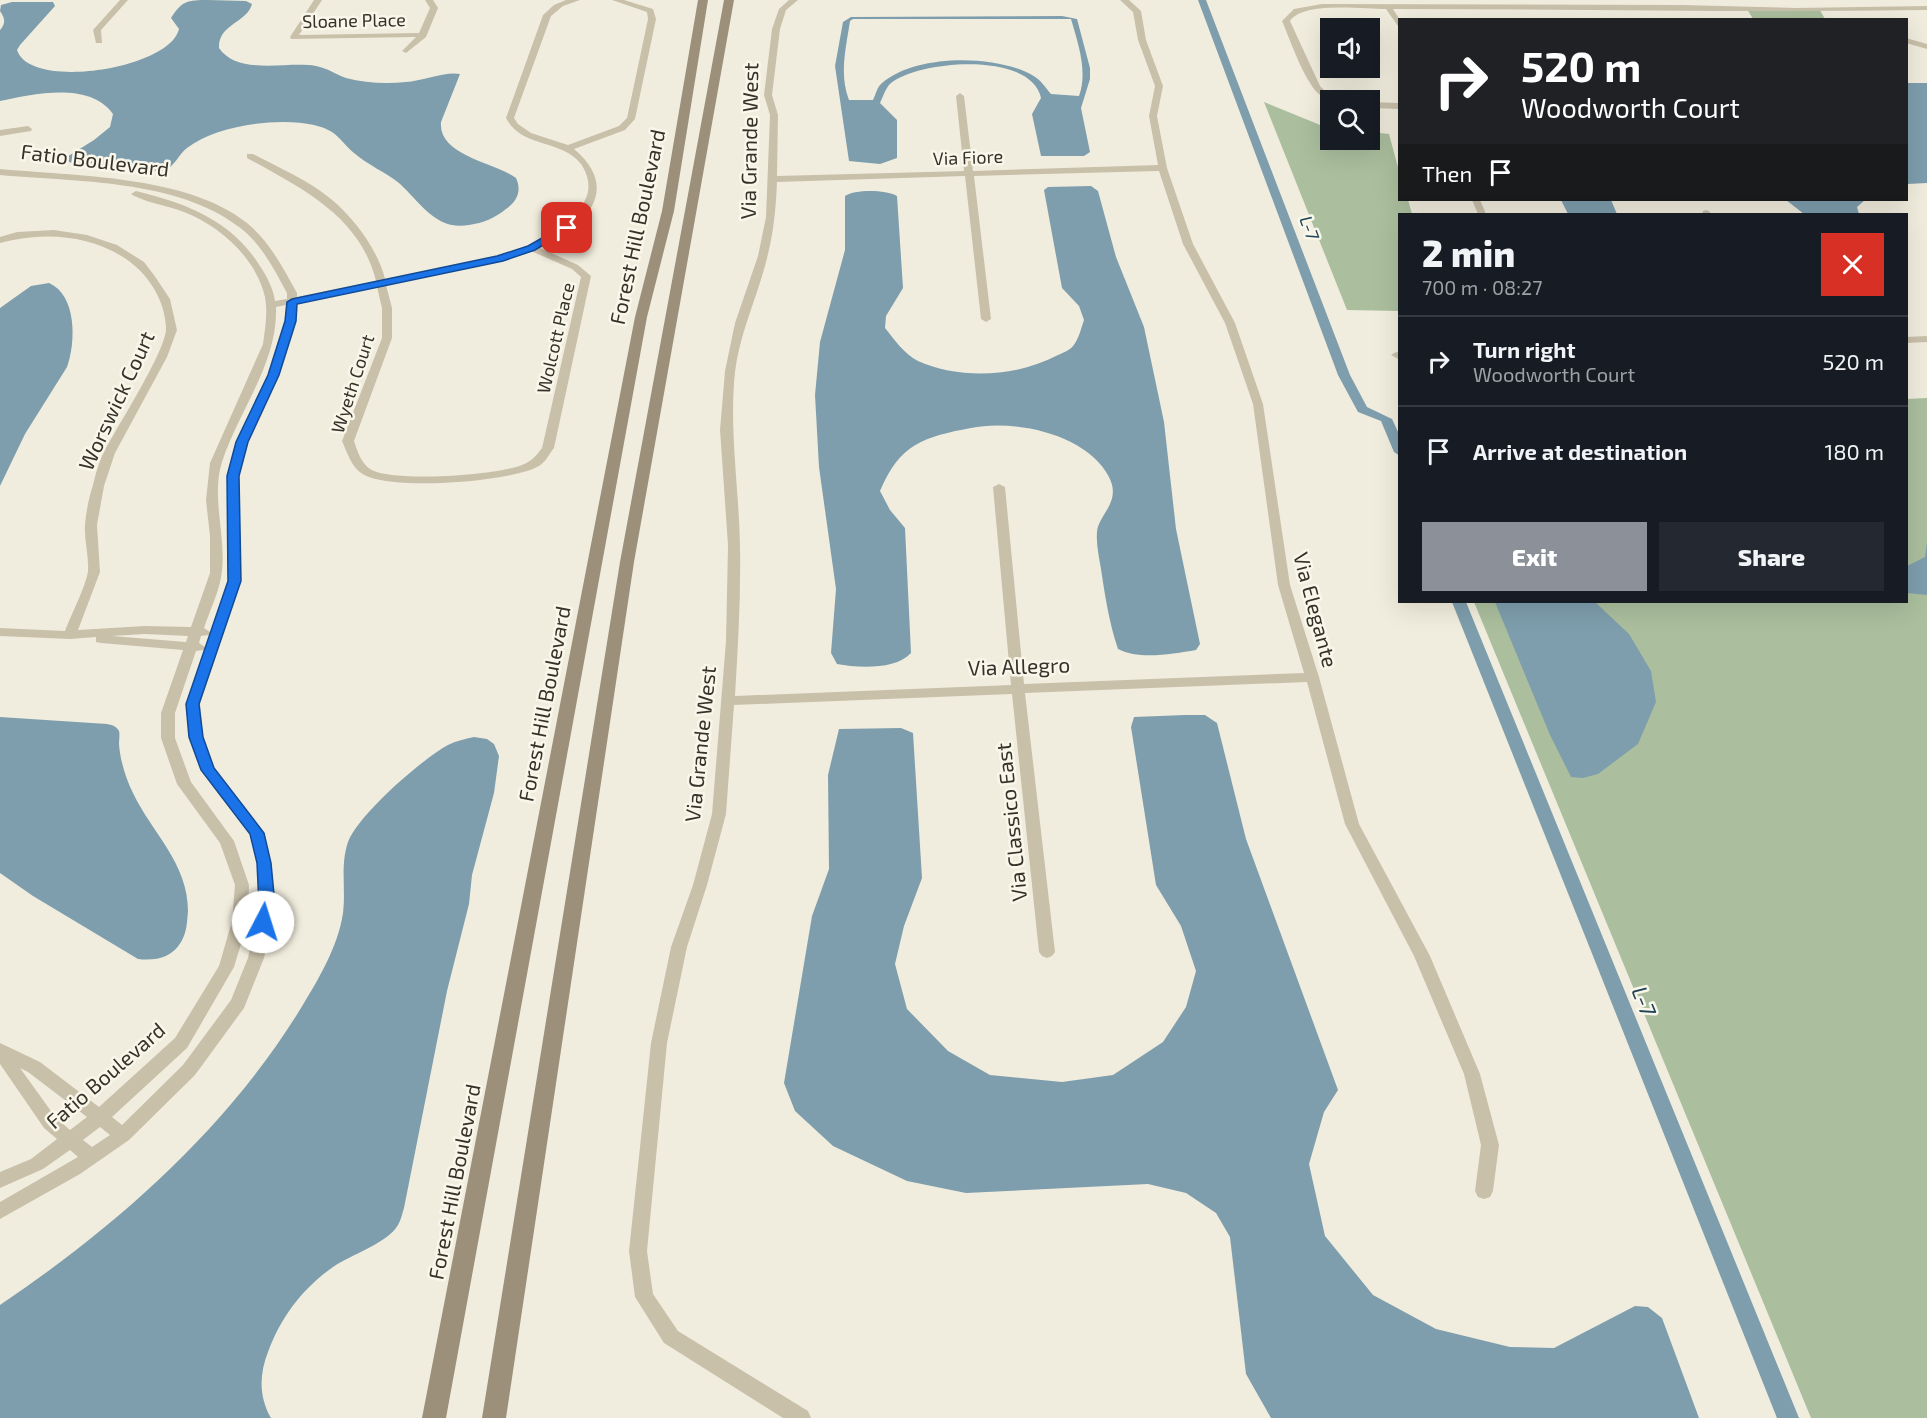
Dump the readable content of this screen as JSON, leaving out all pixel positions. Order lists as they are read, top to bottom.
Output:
{
  "streets": {
    "main road": ["Forest Hill Boulevard"],
    "street": [
      "Sloane Place",
      "Via Grande West",
      "Via Fiore",
      "Fatio Boulevard",
      "Wolcott Place",
      "Wyeth Court",
      "Worswick Court",
      "Via Elegante",
      "Via Allegro",
      "Via Classico East"
    ]
  },
  "crossings": [
    ["Via Grande West", "Via Fiore"],
    ["Via Grande West", "Via Allegro"],
    ["Via Fiore", "Via Elegante"],
    ["Wolcott Place", "Wyeth Court"],
    ["Via Elegante", "Via Allegro"],
    ["Via Allegro", "Via Classico East"]
  ],
  "water": ["L-7"],
  "page": {
    "turn": ["520 m", "Woodworth Court"],
    "then": "Then",
    "heading": ["2 min", "700 m · 08:27"],
    "list": [
      {
        "name": "Turn right",
        "note": "Woodworth Court",
        "value": "520 m"
      },
      {
        "name": "Arrive at destination",
        "value": "180 m"
      }
    ],
    "buttons": ["Exit", "Share"]
  }
}
